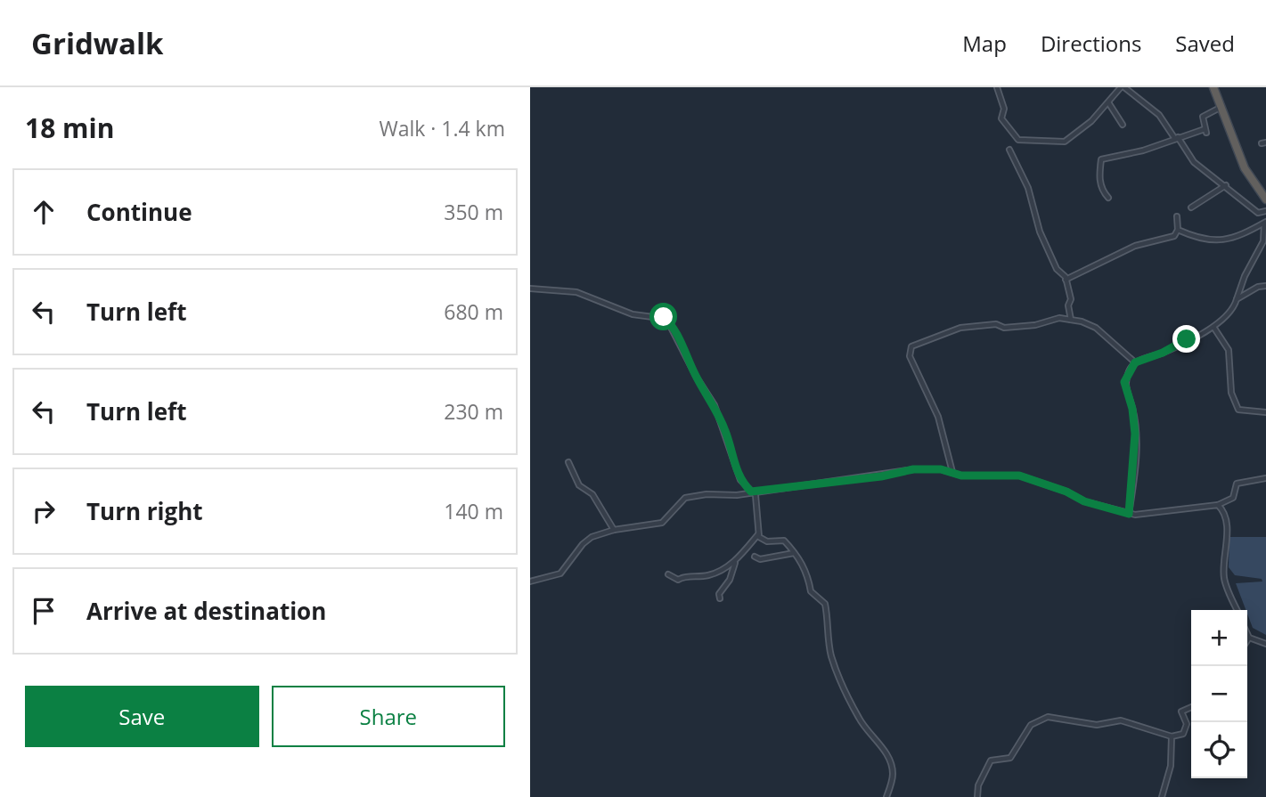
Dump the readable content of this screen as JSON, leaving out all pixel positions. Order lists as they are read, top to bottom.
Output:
{
  "page": {
    "header": "Gridwalk",
    "nav": ["Map", "Directions", "Saved"],
    "heading": ["18 min", "Walk · 1.4 km"],
    "list": [
      ["Continue", "350 m"],
      ["Turn left", "680 m"],
      ["Turn left", "230 m"],
      ["Turn right", "140 m"],
      "Arrive at destination"
    ],
    "map_buttons": ["+", "−"],
    "buttons": ["Save", "Share"]
  }
}
